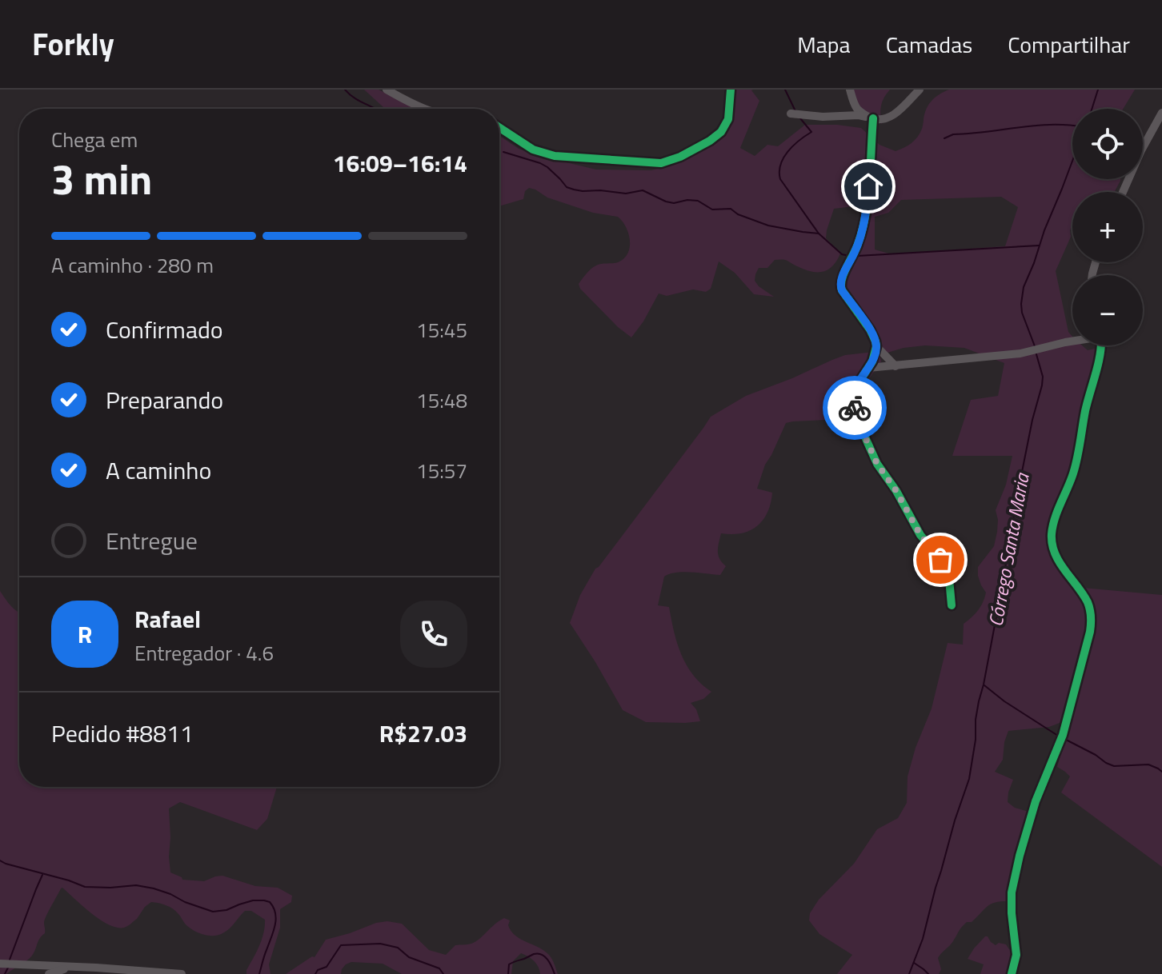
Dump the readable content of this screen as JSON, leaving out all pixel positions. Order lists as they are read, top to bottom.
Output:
{
  "water": ["Córrego Santa Maria"],
  "page": {
    "header": "Forkly",
    "nav": ["Mapa", "Camadas", "Compartilhar"],
    "map_buttons": ["+", "−"],
    "heading": ["3 min", "Chega em", "16:09–16:14"],
    "panel": [
      "Rafael",
      "Entregador · 4.6",
      "Pedido #8811",
      "R$27.03"
    ],
    "bar": "A caminho · 280 m",
    "list": [
      ["Confirmado", "15:45"],
      ["Preparando", "15:48"],
      ["A caminho", "15:57"],
      "Entregue"
    ],
    "round": "R"
  }
}
